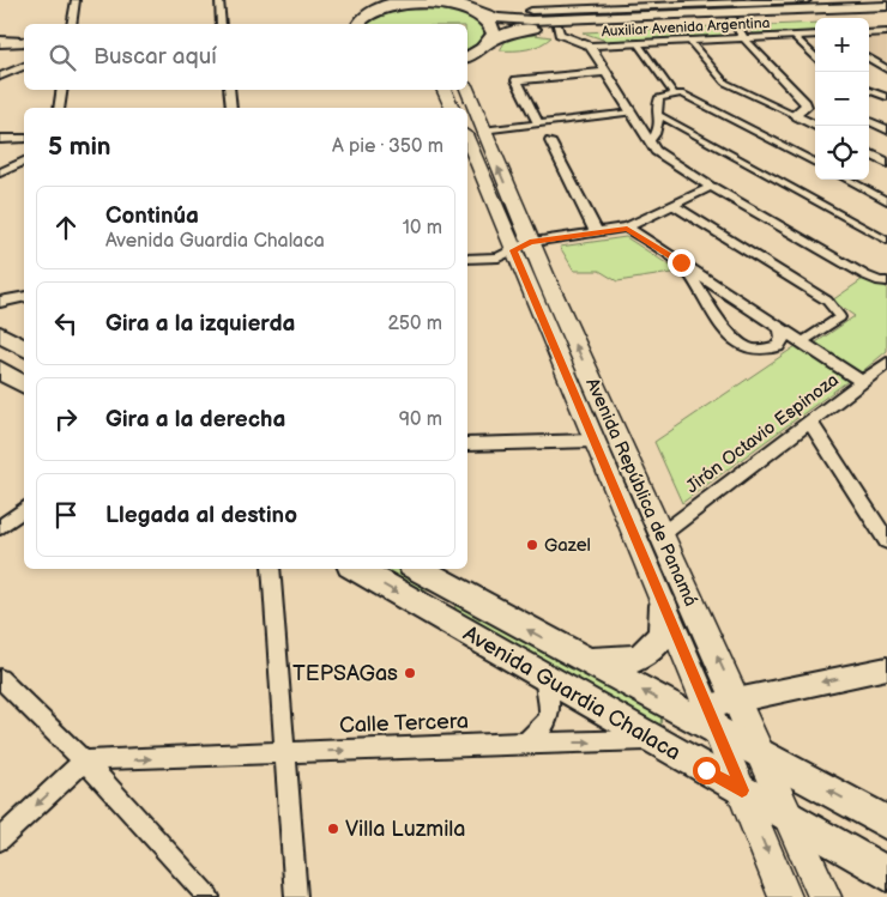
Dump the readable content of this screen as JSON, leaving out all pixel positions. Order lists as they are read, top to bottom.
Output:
{
  "streets": {
    "main road": ["Avenida República de Panamá", "Avenida Guardia Chalaca"],
    "street": ["Auxiliar Avenida Argentina", "Jirón Octavio Espinoza", "Calle Tercera"]
  },
  "crossings": [
    ["Jirón Octavio Espinoza", "Avenida República de Panamá"],
    ["Avenida República de Panamá", "Avenida Guardia Chalaca"],
    ["Avenida Guardia Chalaca", "Calle Tercera"]
  ],
  "one_way": ["Calle Tercera"],
  "places": ["Gazel", "TEPSAGas", "Villa Luzmila"],
  "page": {
    "map_buttons": ["+", "−"],
    "search": "Buscar aquí",
    "heading": ["5 min", "A pie · 350 m"],
    "list": [
      ["Continúa", "Avenida Guardia Chalaca", "10 m"],
      ["Gira a la izquierda", "250 m"],
      ["Gira a la derecha", "90 m"],
      "Llegada al destino"
    ]
  }
}
